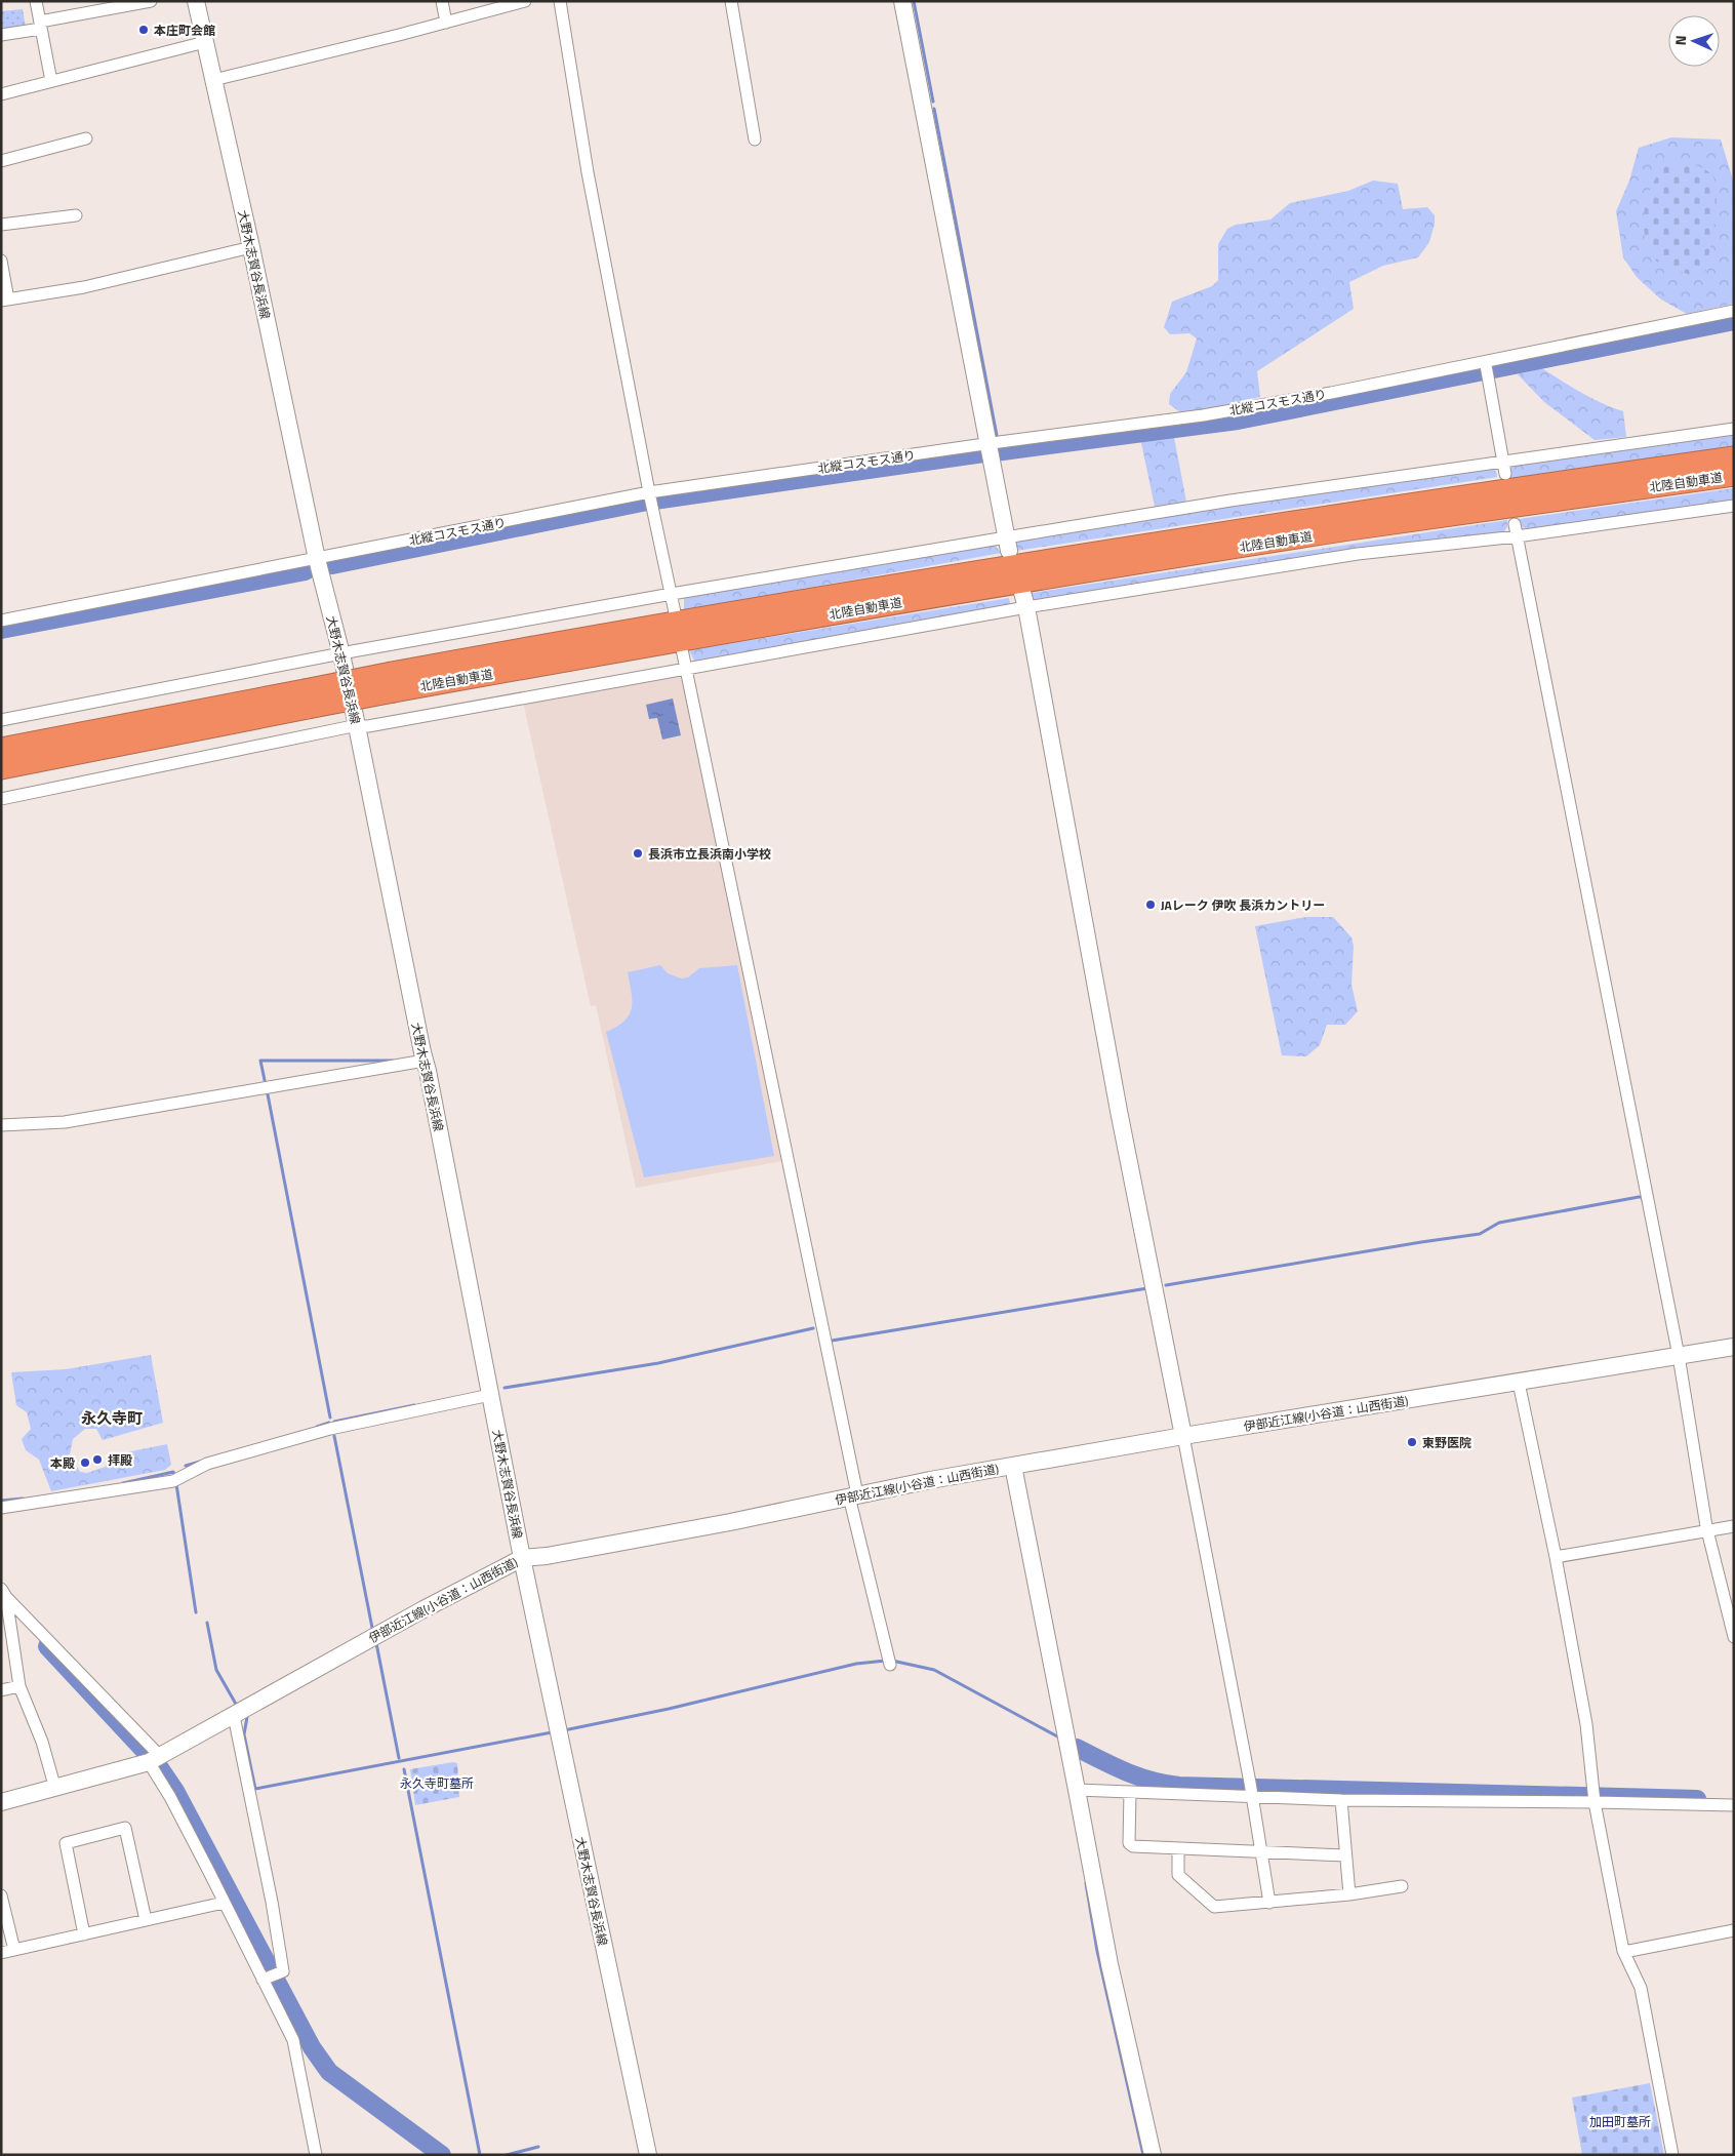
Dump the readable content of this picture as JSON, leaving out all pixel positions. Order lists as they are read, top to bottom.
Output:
{
  "streets": {
    "highway": ["北陸自動車道"],
    "main road": ["大野木志賀谷長浜線", "伊部近江線(小谷道：山西街道)"],
    "street": ["北縦コスモス通り"]
  },
  "crossings": [
    ["大野木志賀谷長浜線", "北縦コスモス通り"],
    ["大野木志賀谷長浜線", "伊部近江線(小谷道：山西街道)"]
  ],
  "districts": ["永久寺町"],
  "parks": ["永久寺町墓所", "加田町墓所"],
  "places": [
    "本庄町会館",
    "長浜市立長浜南小学校",
    "JAレーク 伊吹 長浜カントリー",
    "東野医院",
    "拝殿",
    "本殿"
  ],
  "north": "left"
}
